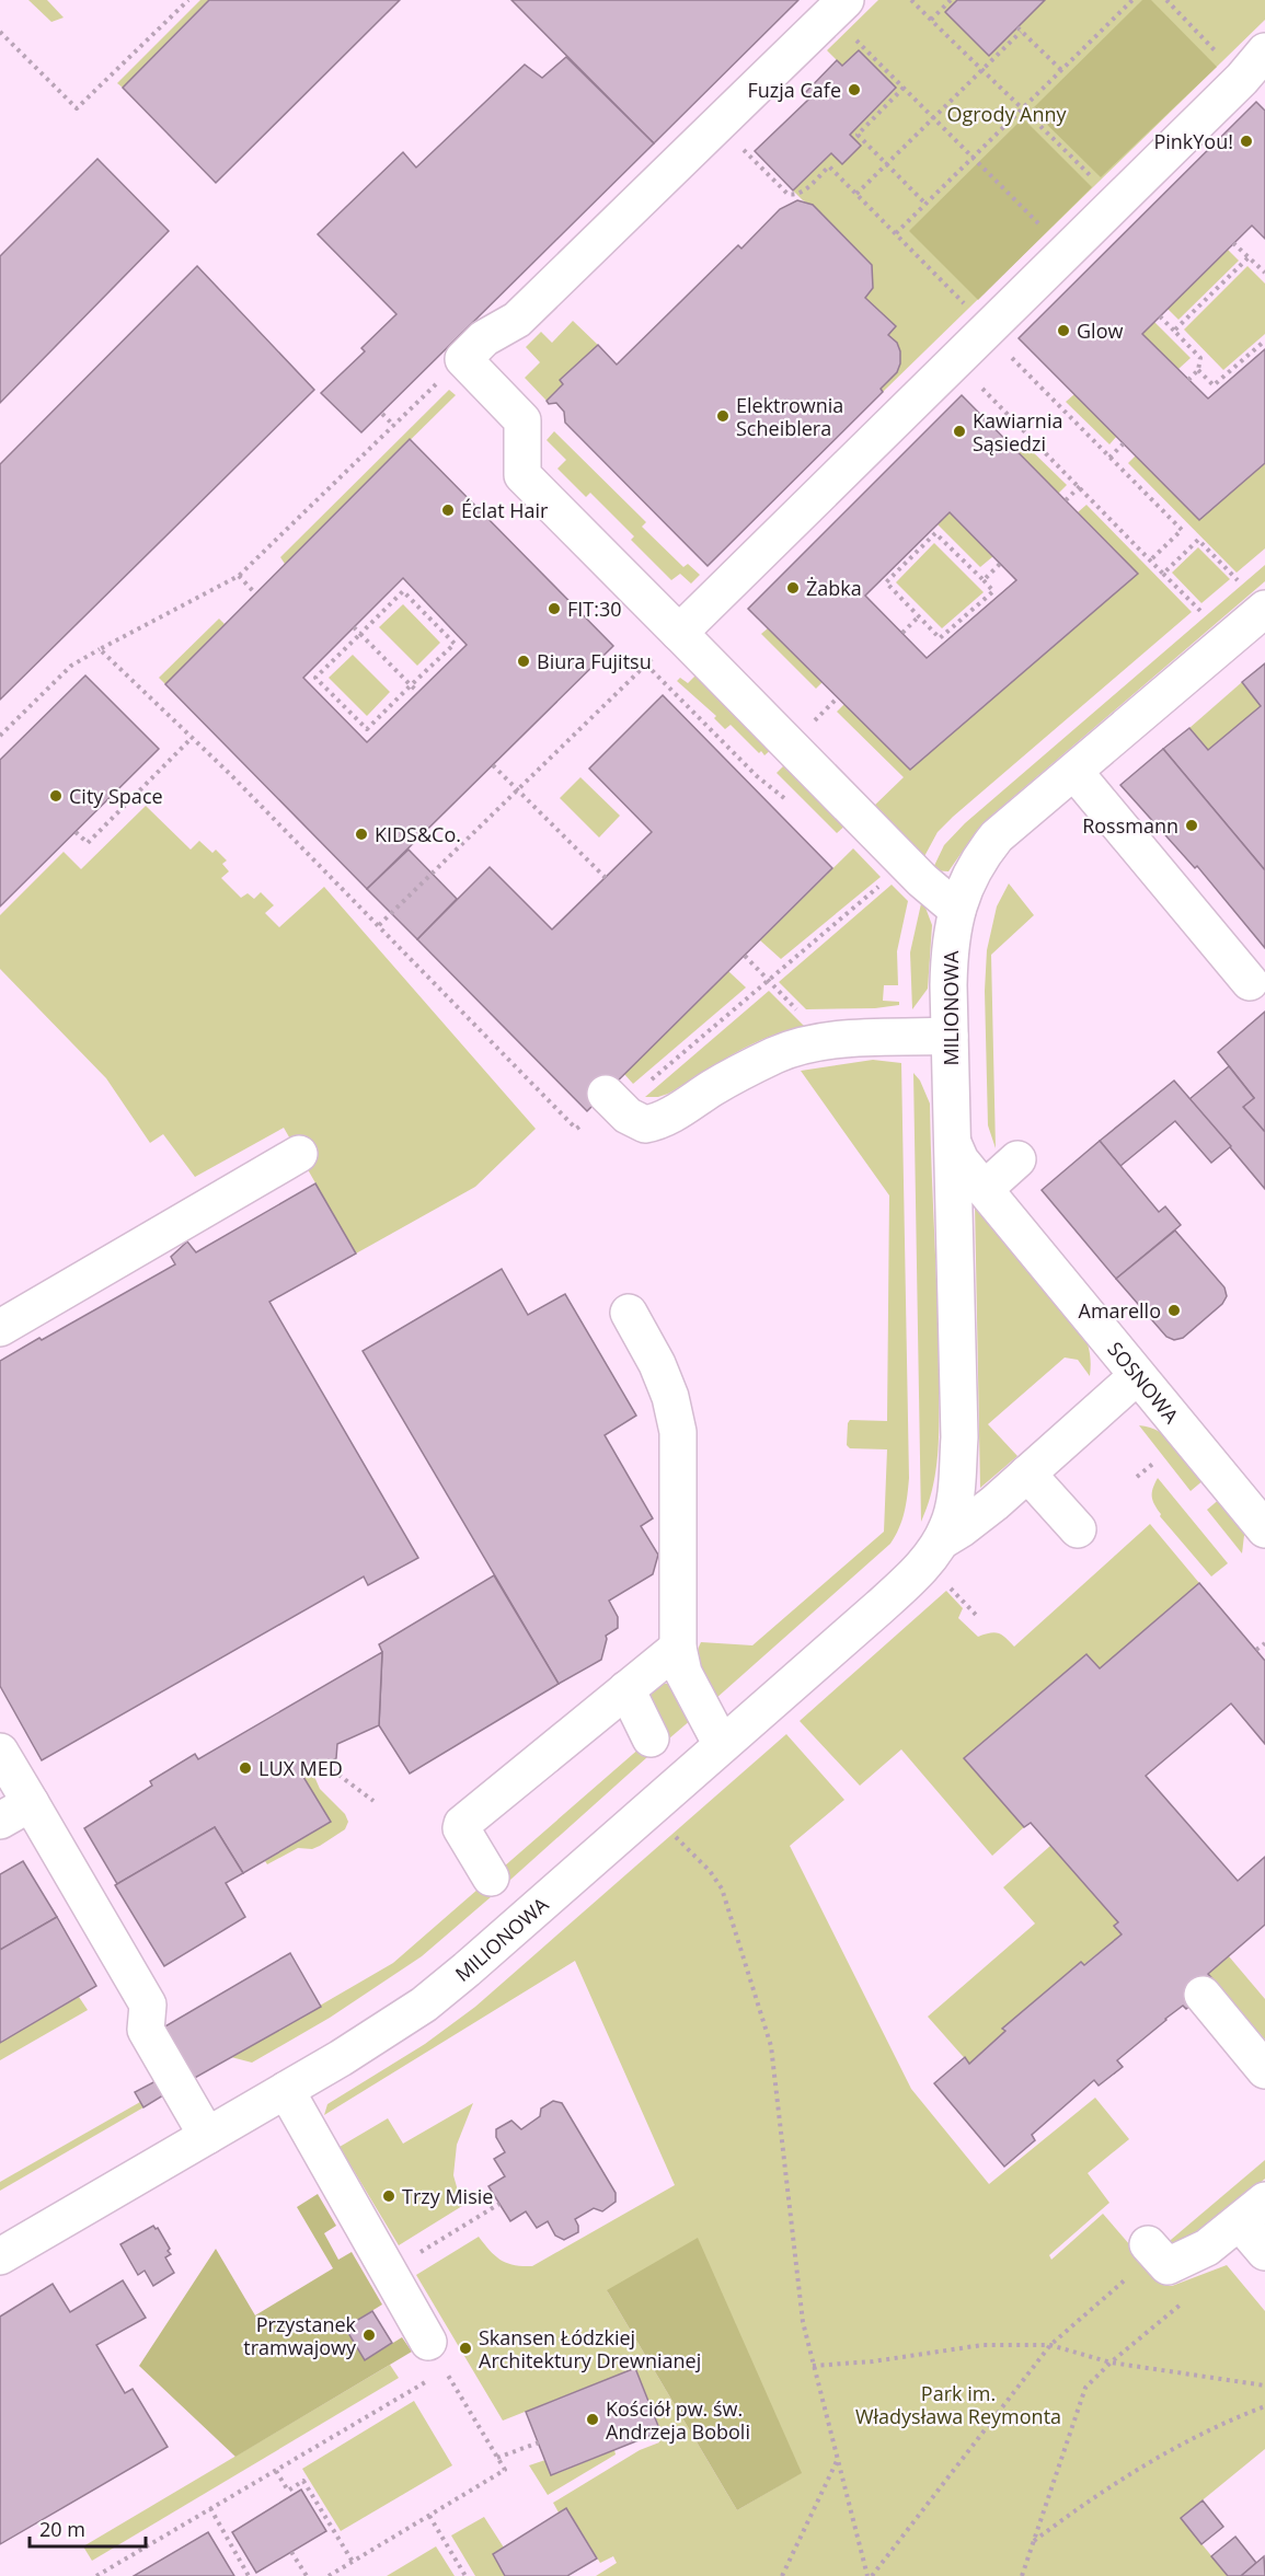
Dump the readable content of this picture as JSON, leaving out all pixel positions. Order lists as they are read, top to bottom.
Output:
{
  "streets": {
    "street": ["MILIONOWA", "SOSNOWA"]
  },
  "crossings": [
    ["MILIONOWA", "SOSNOWA"]
  ],
  "parks": ["Ogrody Anny", "Park im. Władysława Reymonta"],
  "places": [
    "Fuzja Cafe",
    "PinkYou!",
    "Glow",
    "Elektrownia Scheiblera",
    "Kawiarnia Sąsiedzi",
    "Éclat Hair",
    "Żabka",
    "FIT:30",
    "Biura Fujitsu",
    "City Space",
    "Rossmann",
    "KIDS&Co.",
    "Amarello",
    "LUX MED",
    "Trzy Misie",
    "Przystanek tramwajowy",
    "Skansen Łódzkiej Architektury Drewnianej",
    "Kościół pw. św. Andrzeja Boboli"
  ],
  "scale_bar": "20 m"
}
